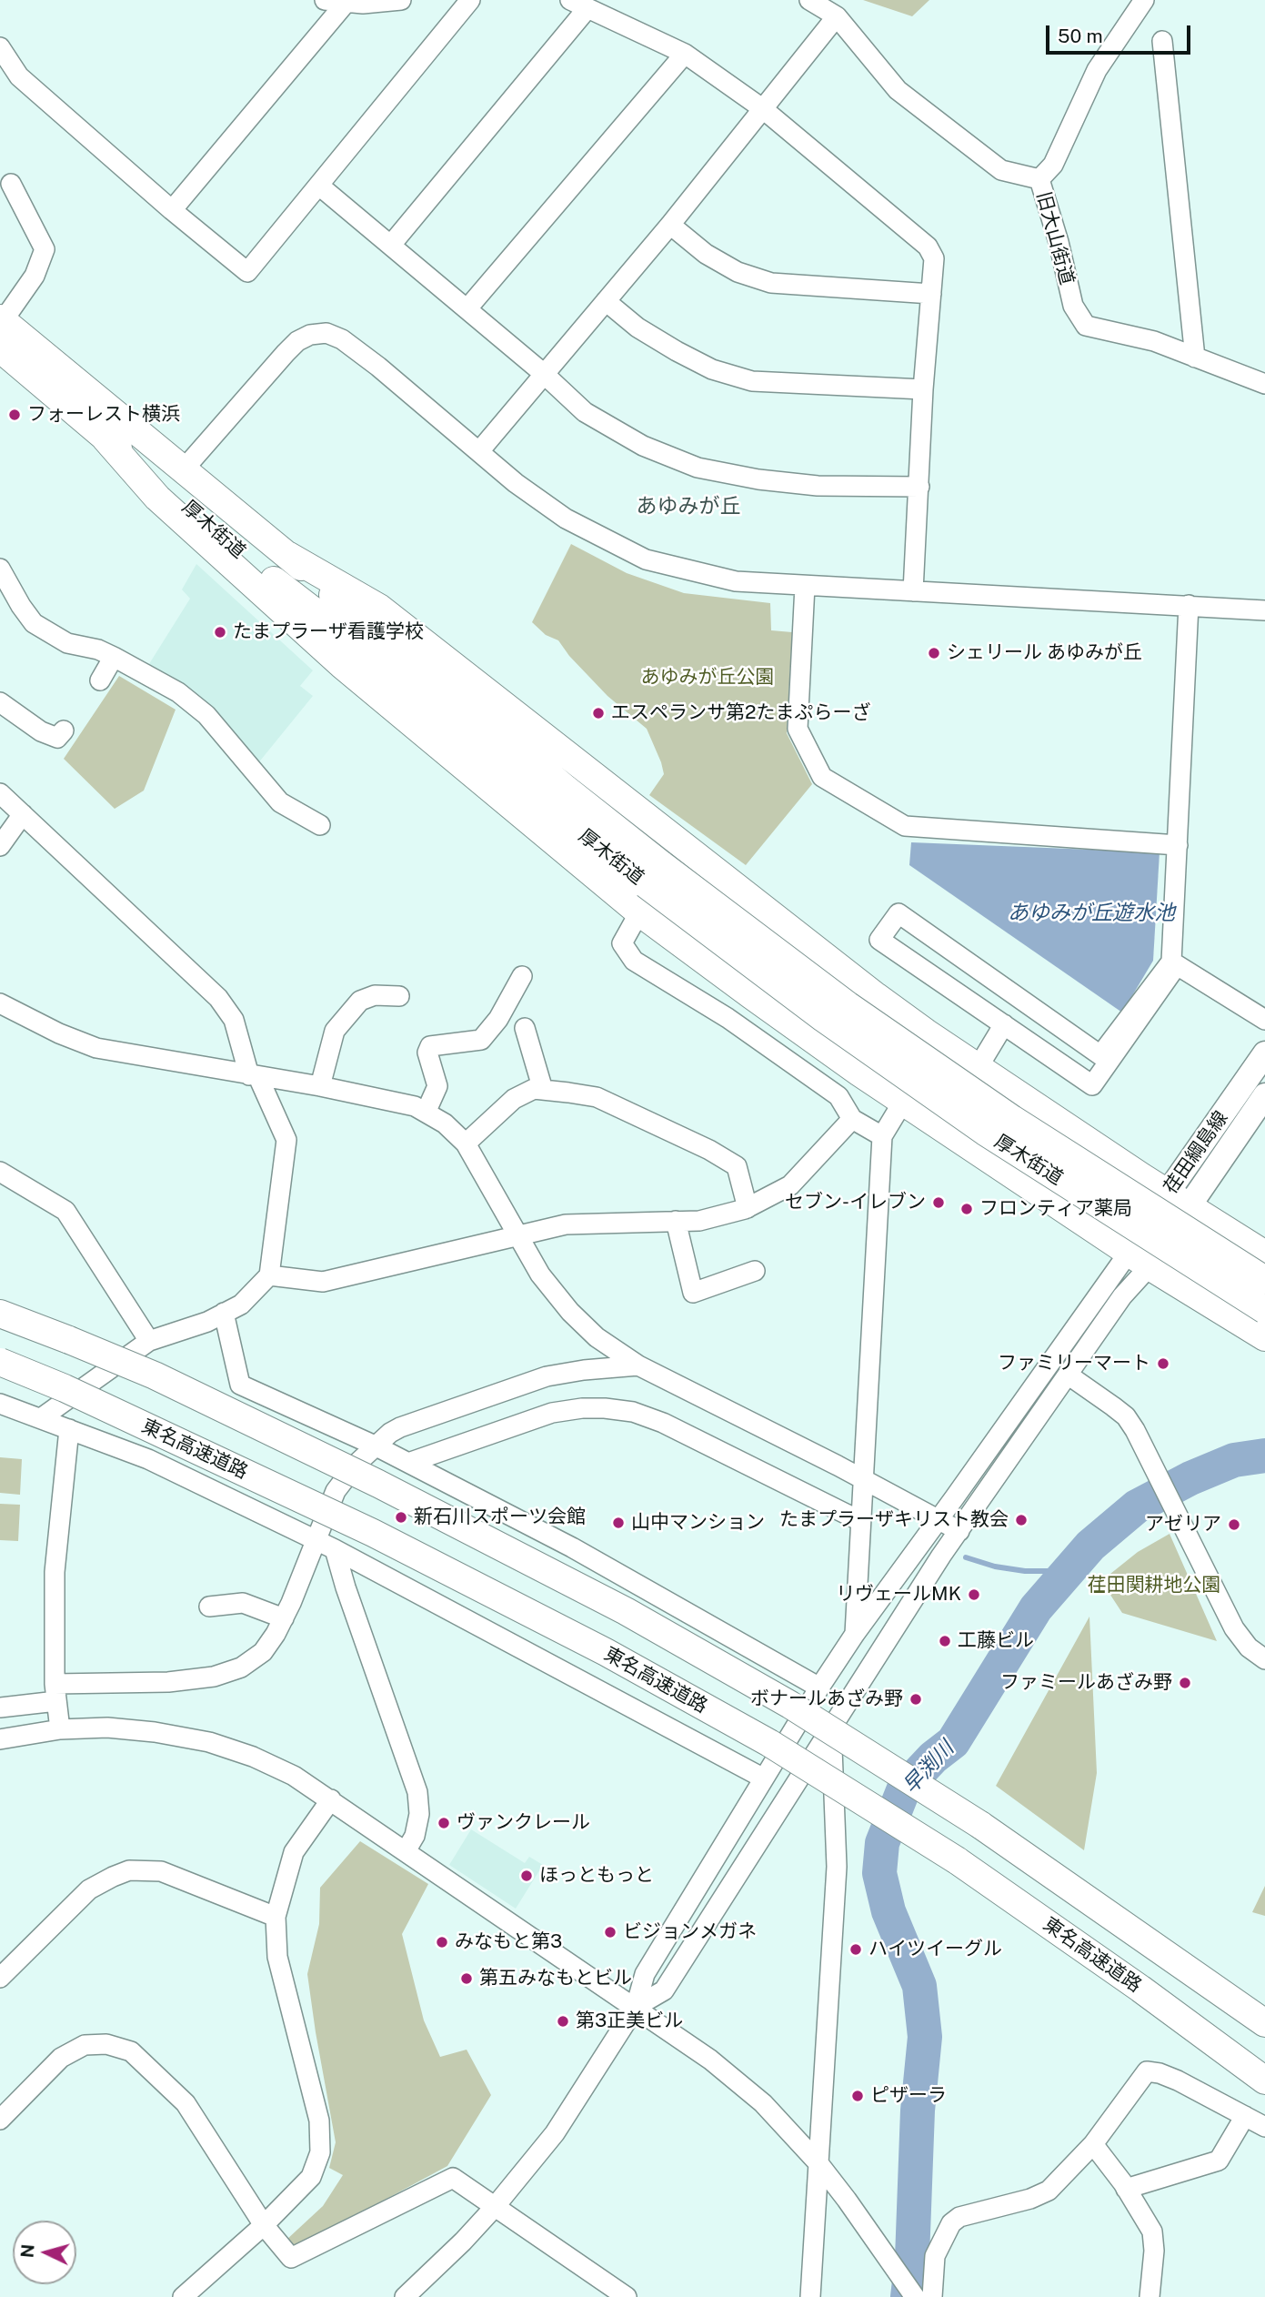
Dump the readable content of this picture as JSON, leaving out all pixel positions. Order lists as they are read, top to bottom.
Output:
{
  "streets": {
    "highway": ["厚木街道", "東名高速道路"],
    "main road": ["荏田綱島線"],
    "street": ["旧大山街道"]
  },
  "districts": ["あゆみが丘"],
  "water": ["あゆみが丘遊水池", "早渕川"],
  "parks": ["あゆみが丘公園", "荏田関耕地公園"],
  "places": [
    "フォーレスト横浜",
    "たまプラーザ看護学校",
    "シェリール あゆみが丘",
    "エスペランサ第2たまぷらーざ",
    "セブン-イレブン",
    "フロンティア薬局",
    "ファミリーマート",
    "新石川スポーツ会館",
    "たまプラーザキリスト教会",
    "山中マンション",
    "アゼリア",
    "リヴェールMK",
    "工藤ビル",
    "ファミールあざみ野",
    "ボナールあざみ野",
    "ヴァンクレール",
    "ほっともっと",
    "ビジョンメガネ",
    "みなもと第3",
    "ハイツイーグル",
    "第五みなもとビル",
    "第3正美ビル",
    "ピザーラ"
  ],
  "scale_bar": "50 m",
  "north": "left"
}
